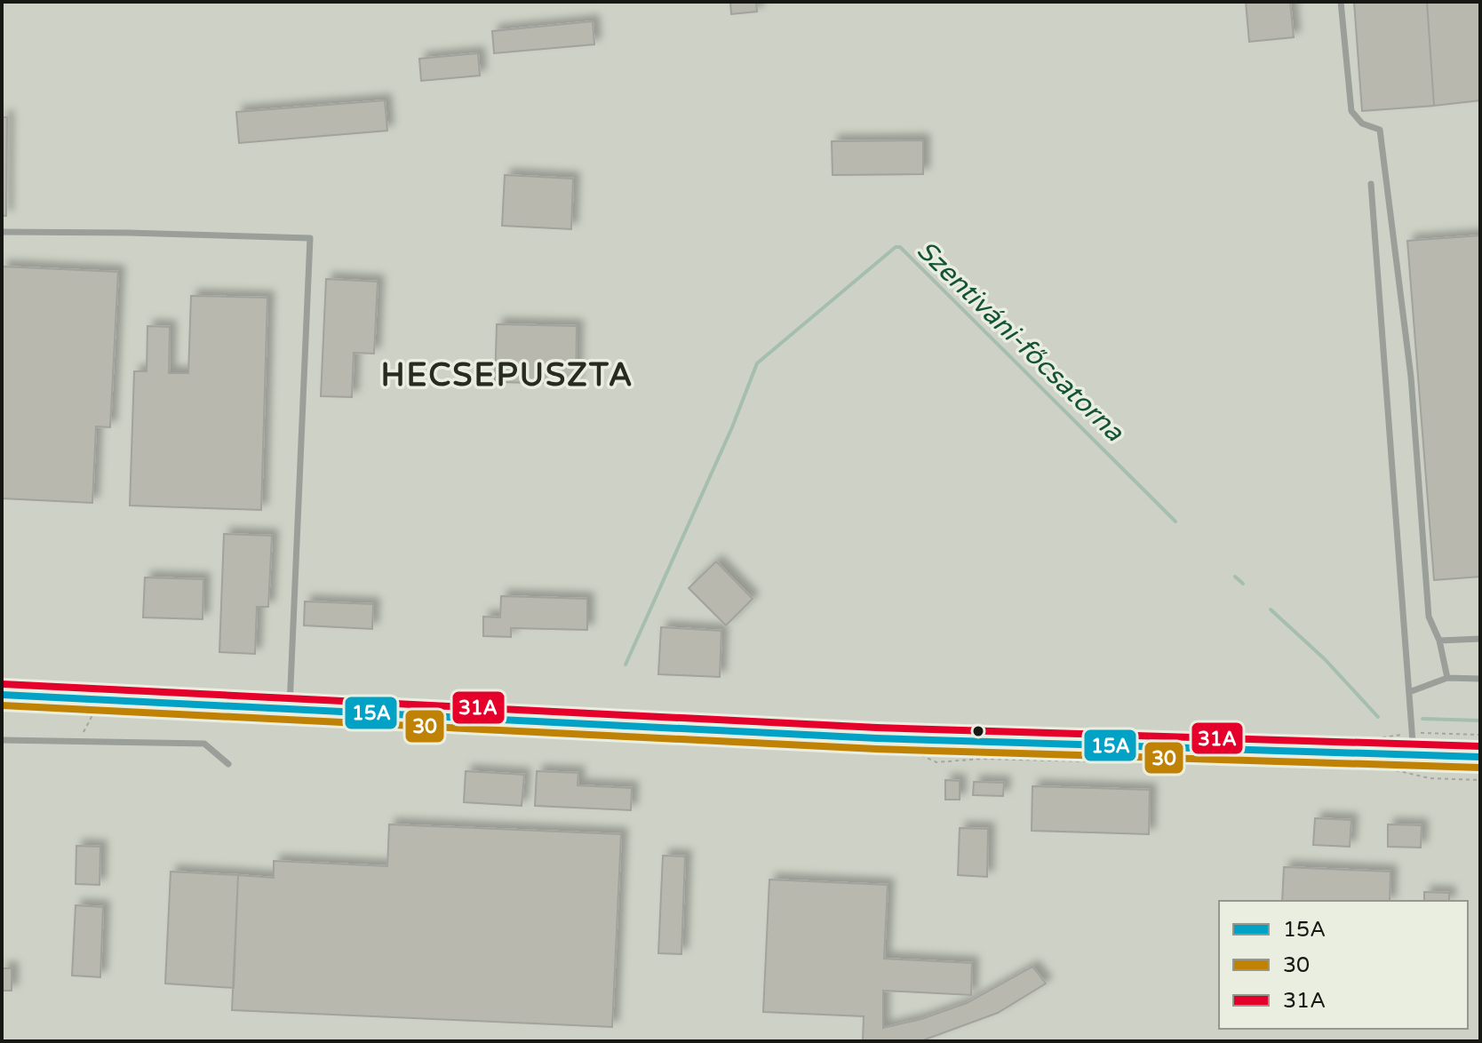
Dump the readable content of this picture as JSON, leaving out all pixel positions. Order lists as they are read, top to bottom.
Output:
{
  "districts": ["HECSEPUSZTA"],
  "water": ["Szentiváni-főcsatorna"],
  "lines": ["transit line 31A", "transit line 15A", "transit line 30"],
  "legend": ["15A", "30", "31A"]
}
